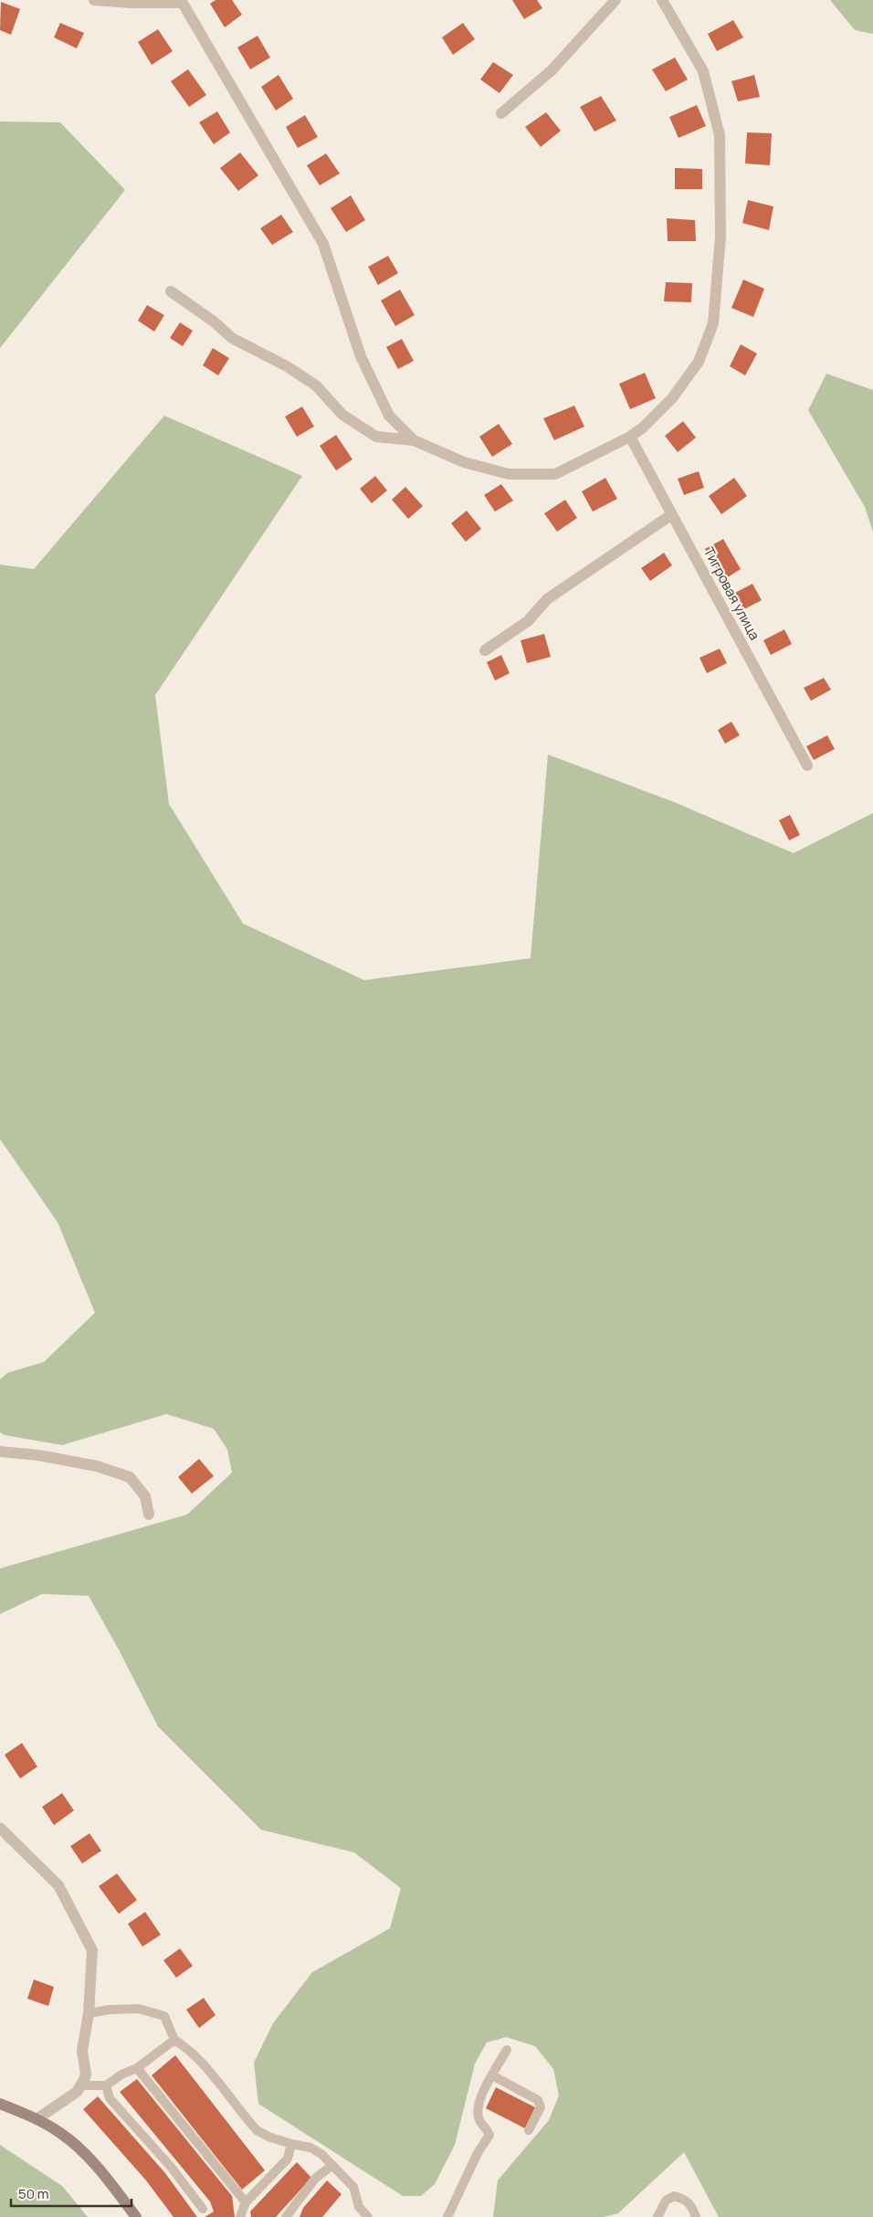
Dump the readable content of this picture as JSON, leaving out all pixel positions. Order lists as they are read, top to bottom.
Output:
{
  "streets": {
    "street": ["Тигровая улица"]
  },
  "scale_bar": "50 m"
}
